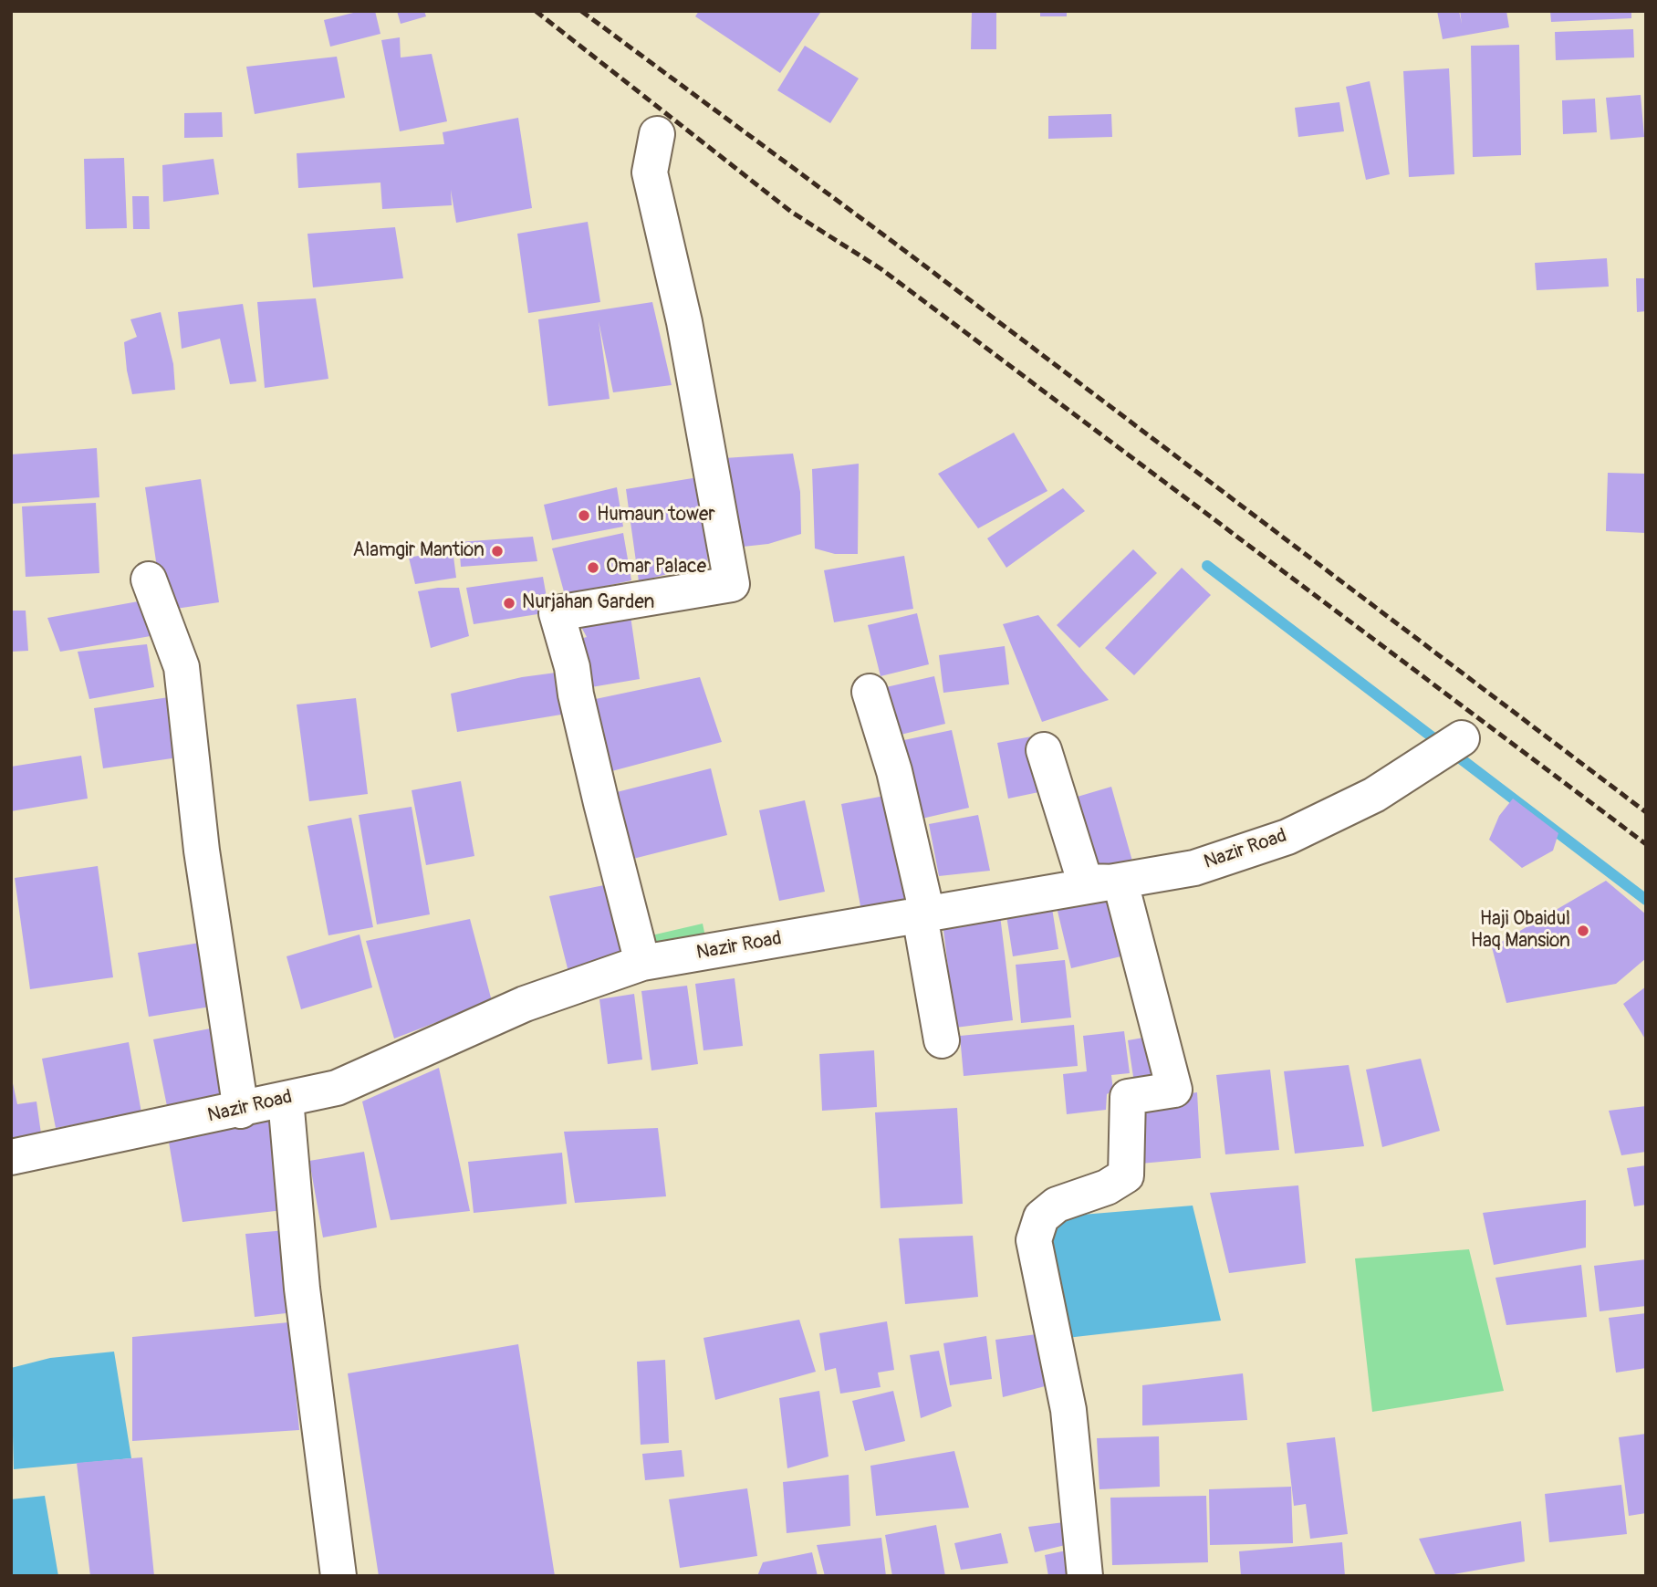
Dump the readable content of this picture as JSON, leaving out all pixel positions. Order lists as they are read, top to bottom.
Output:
{
  "streets": {
    "street": ["Nazir Road"]
  },
  "places": [
    "Humaun tower",
    "Alamgir Mantion",
    "Omar Palace",
    "Nurjahan Garden",
    "Haji Obaidul Haq Mansion"
  ]
}
